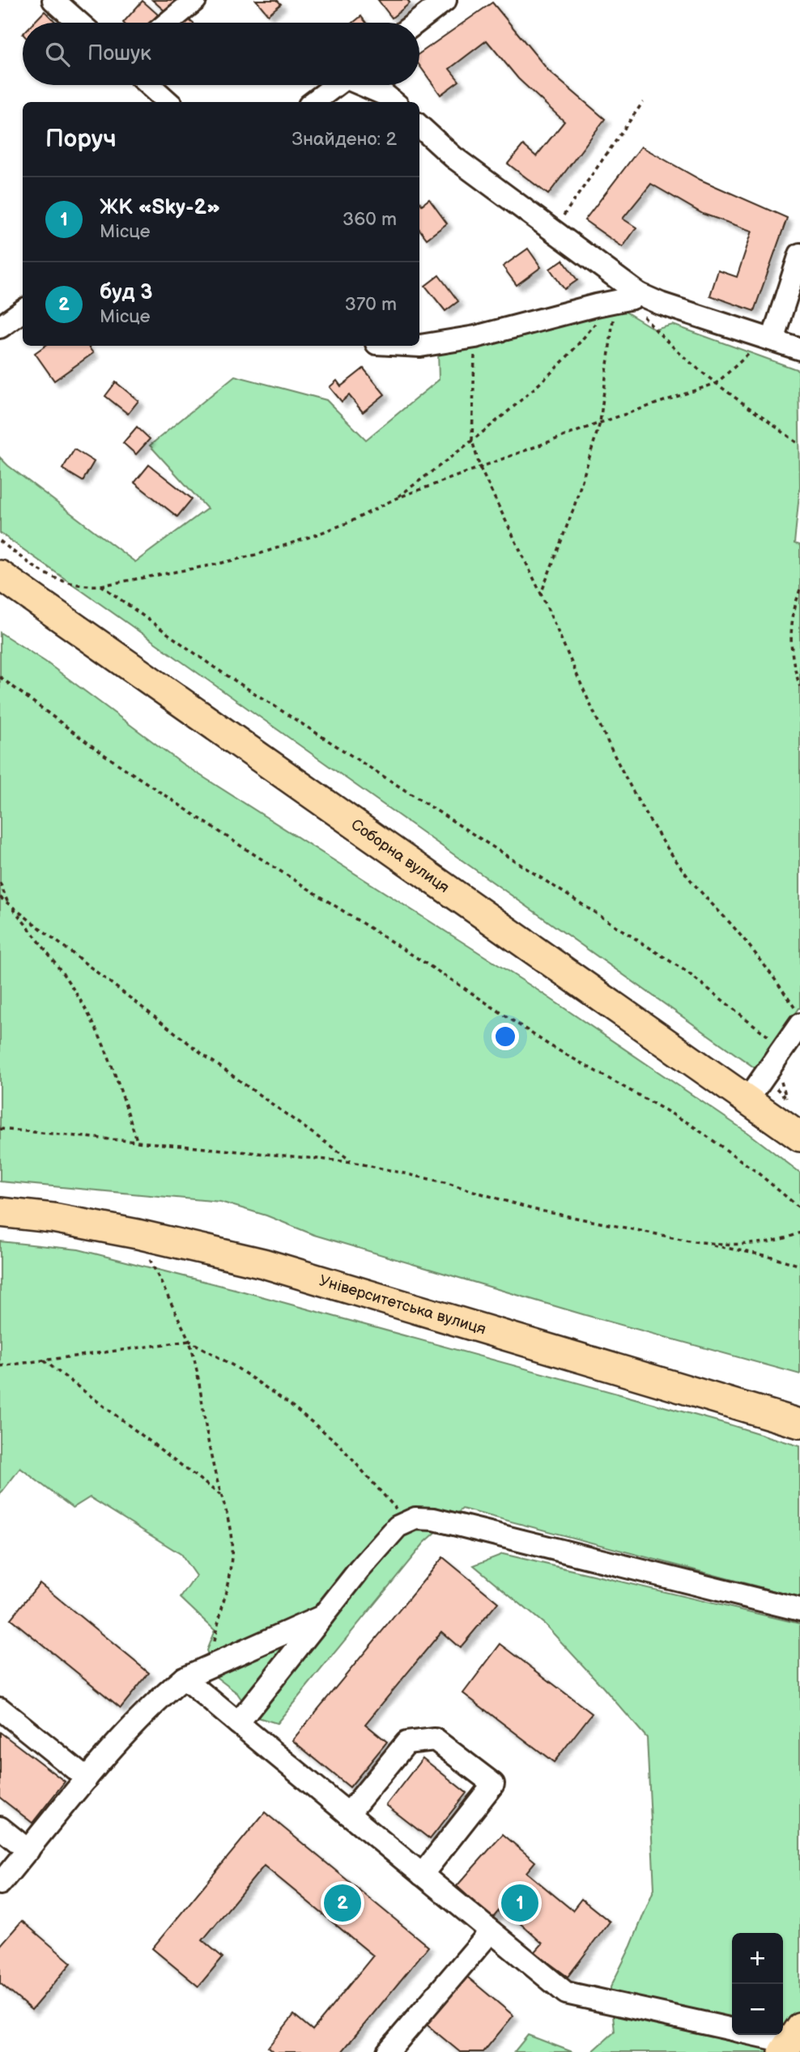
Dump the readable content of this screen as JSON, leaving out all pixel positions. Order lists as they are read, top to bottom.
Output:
{
  "streets": {
    "main road": ["Соборна вулиця", "Університетська вулиця"]
  },
  "page": {
    "search": "Пошук",
    "heading": ["Поруч", "Знайдено: 2"],
    "list": [
      {
        "mark": "1",
        "name": "ЖК «Sky-2»",
        "note": "Місце",
        "value": "360 m"
      },
      {
        "mark": "2",
        "name": "буд 3",
        "note": "Місце",
        "value": "370 m"
      }
    ],
    "pins": ["1", "2"],
    "map_buttons": ["+", "−"]
  }
}
